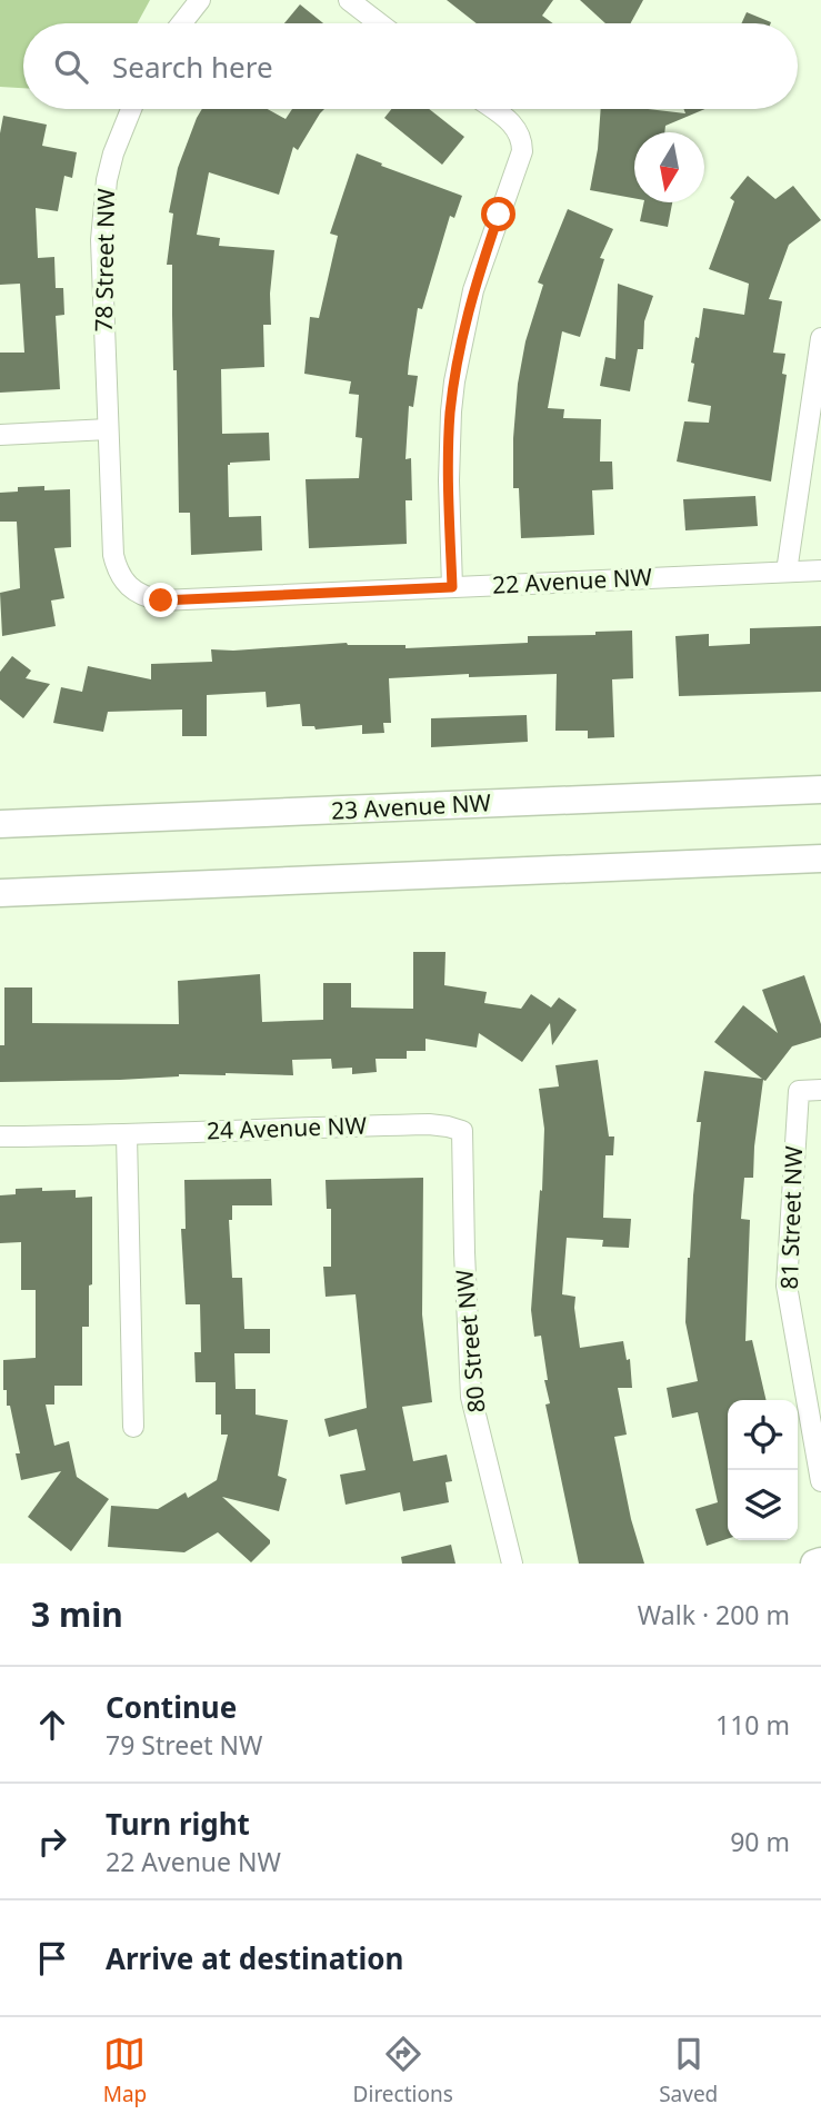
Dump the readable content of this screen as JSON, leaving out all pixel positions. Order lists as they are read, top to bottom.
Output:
{
  "streets": {
    "main road": ["23 Avenue NW"],
    "street": [
      "78 Street NW",
      "22 Avenue NW",
      "24 Avenue NW",
      "81 Street NW",
      "80 Street NW"
    ]
  },
  "crossings": [
    ["78 Street NW", "22 Avenue NW"],
    ["24 Avenue NW", "80 Street NW"]
  ],
  "north": "bottom",
  "page": {
    "search": "Search here",
    "heading": ["3 min", "Walk · 200 m"],
    "list": [
      ["Continue", "79 Street NW", "110 m"],
      ["Turn right", "22 Avenue NW", "90 m"],
      "Arrive at destination"
    ],
    "nav": ["Map", "Directions", "Saved"]
  }
}
